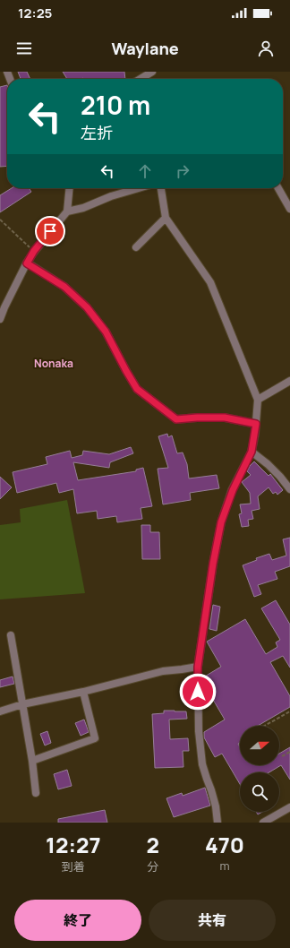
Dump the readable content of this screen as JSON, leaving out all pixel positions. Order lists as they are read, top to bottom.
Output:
{
  "districts": ["Nonaka"],
  "north": "right",
  "page": {
    "status": "12:25",
    "header": "Waylane",
    "turn": ["210 m", "左折"],
    "eta": [
      "12:27",
      "到着",
      "2",
      "分",
      "470",
      "m"
    ],
    "buttons": ["終了", "共有"]
  }
}
